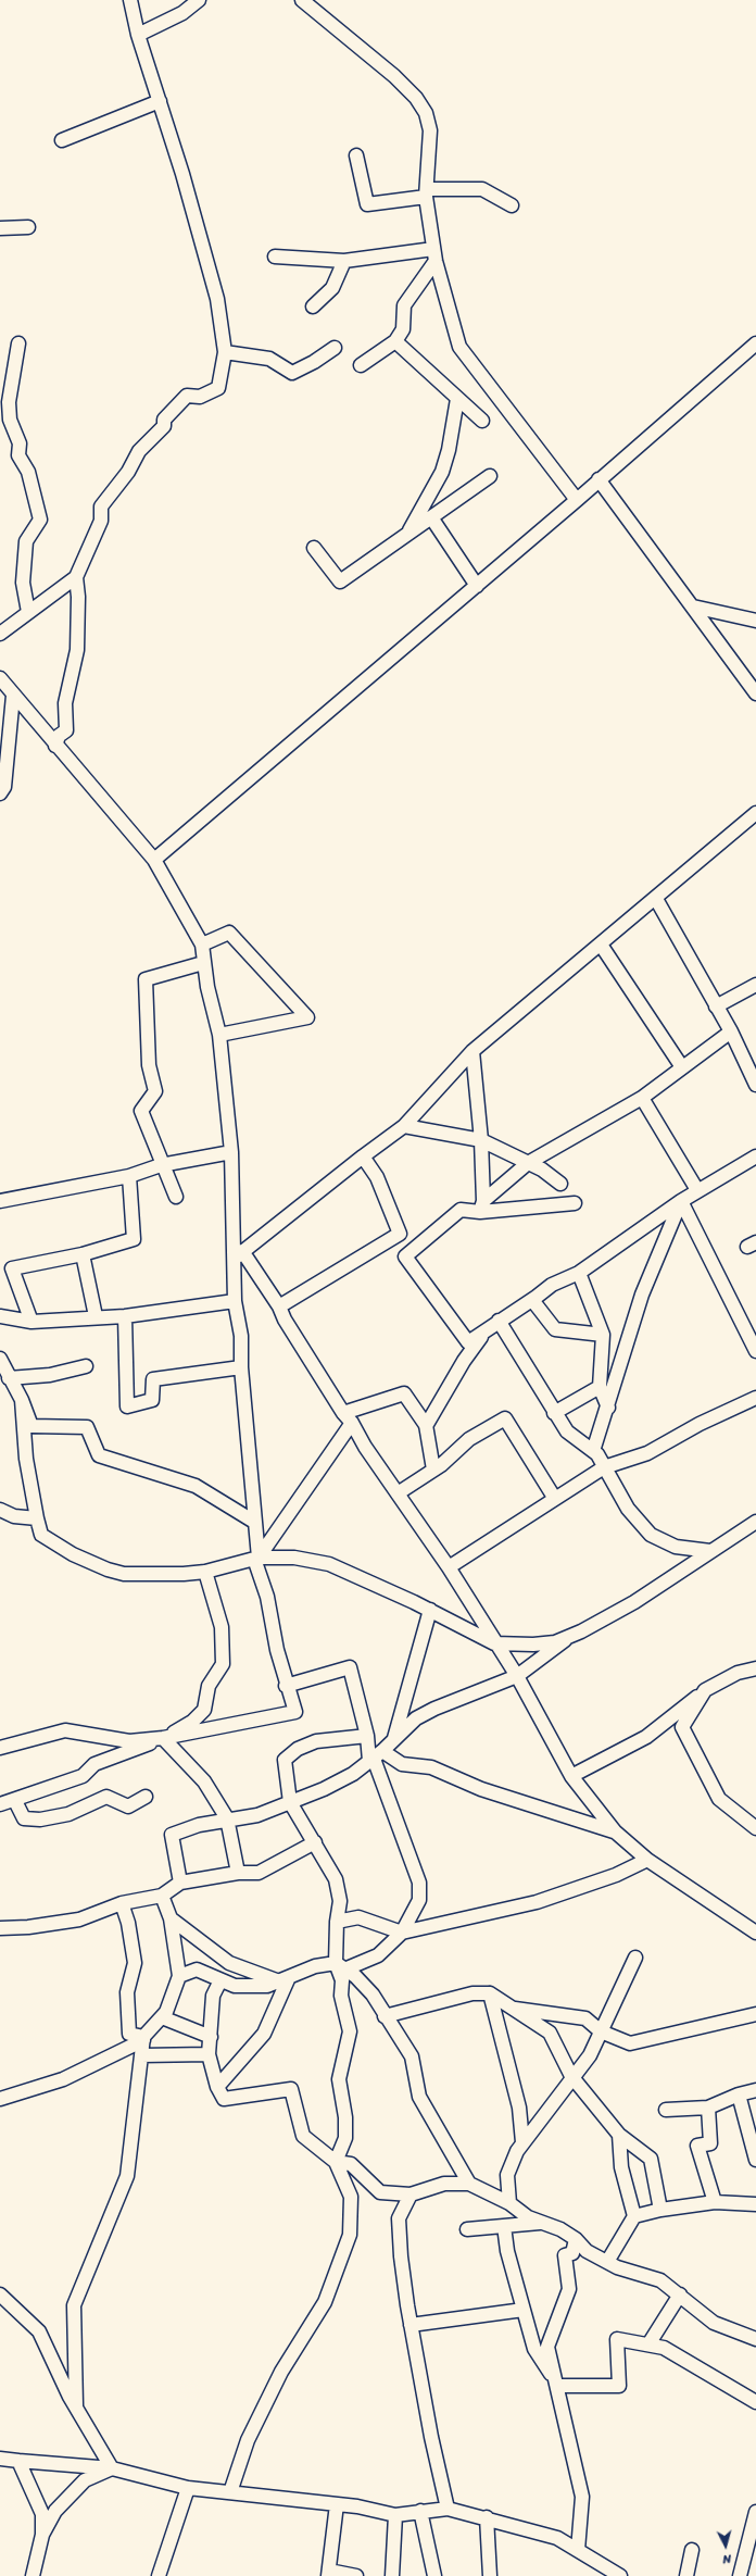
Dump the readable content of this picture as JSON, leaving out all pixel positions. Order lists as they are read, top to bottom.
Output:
{
  "north": "bottom"
}
